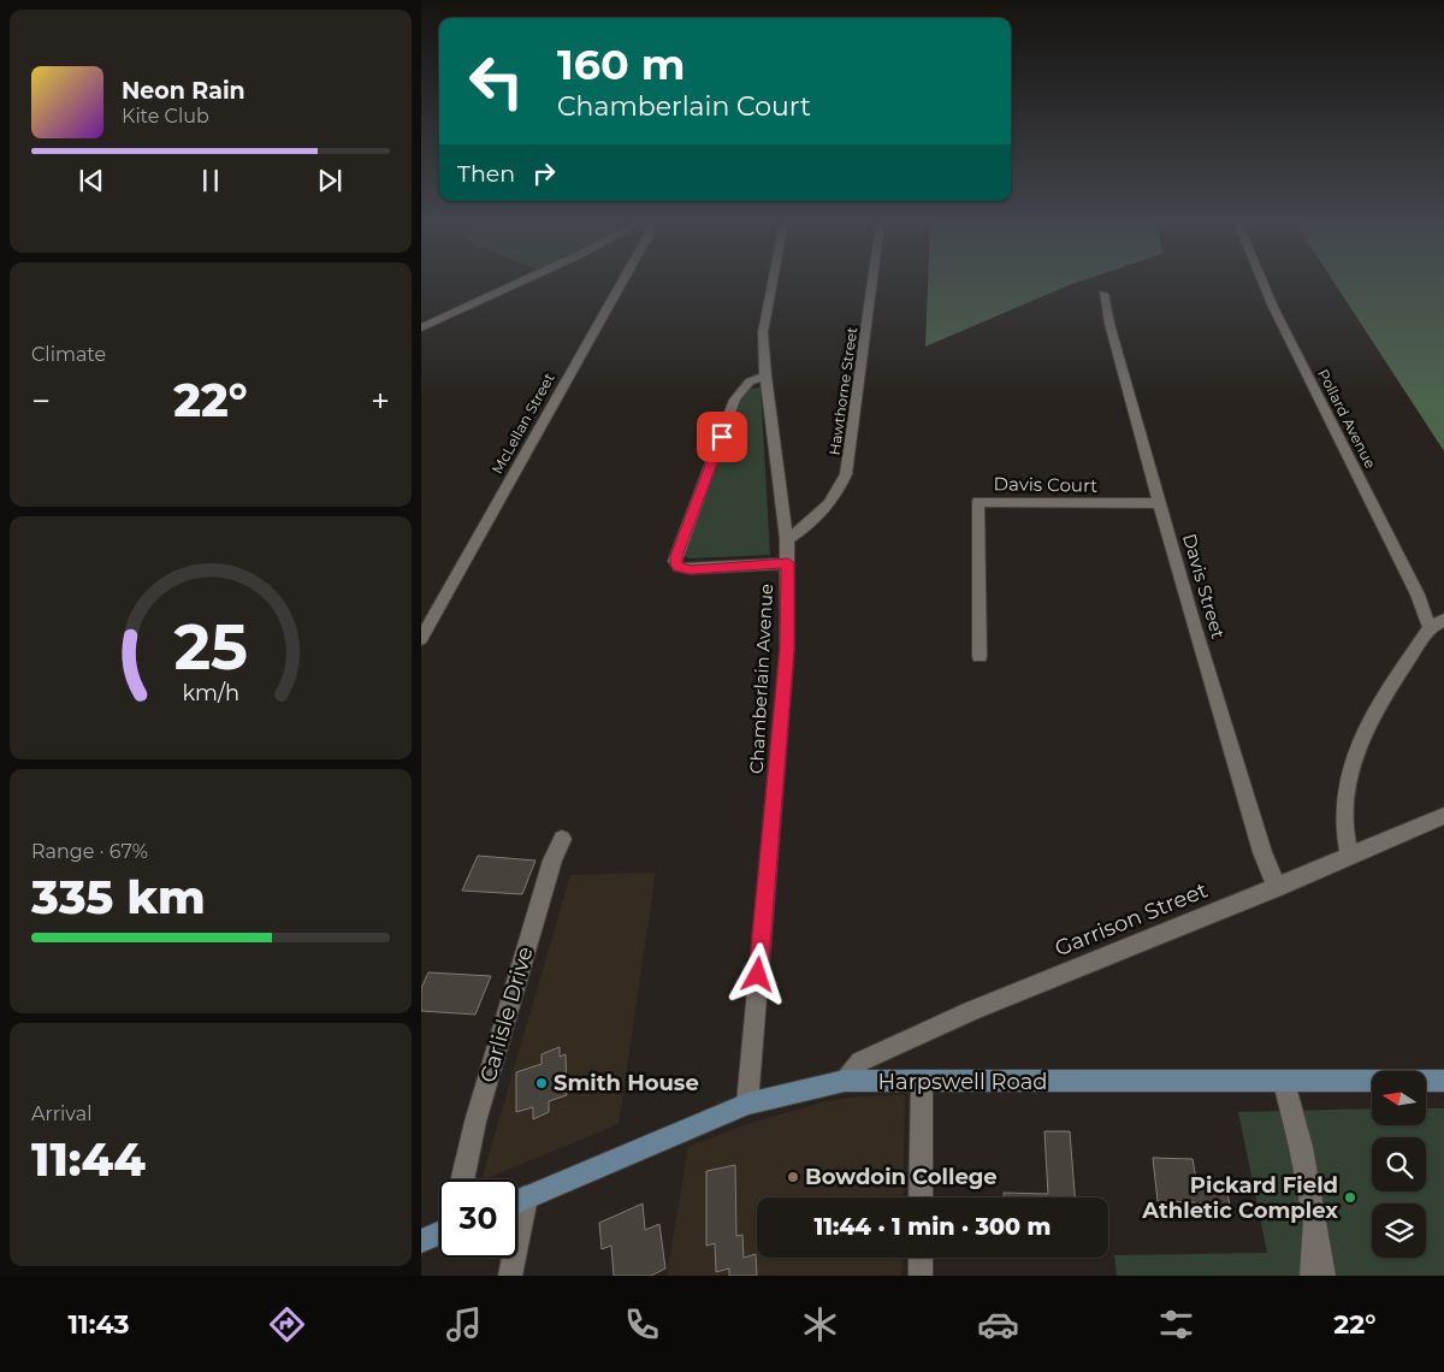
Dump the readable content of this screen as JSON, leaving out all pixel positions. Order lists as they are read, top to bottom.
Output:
{
  "streets": {
    "main road": ["Harpswell Road"],
    "street": [
      "Hawthorne Street",
      "Pollard Avenue",
      "McLellan Street",
      "Davis Court",
      "Davis Street",
      "Chamberlain Avenue",
      "Garrison Street",
      "Carlisle Drive"
    ]
  },
  "crossings": [
    ["Hawthorne Street", "Chamberlain Avenue"],
    ["Davis Court", "Davis Street"],
    ["Davis Street", "Garrison Street"],
    ["Chamberlain Avenue", "Harpswell Road"],
    ["Garrison Street", "Harpswell Road"]
  ],
  "places": ["Smith House", "Bowdoin College", "Pickard Field Athletic Complex"],
  "north": "left",
  "page": {
    "turn": ["160 m", "Chamberlain Court"],
    "song": ["Neon Rain", "Kite Club"],
    "then": "Then",
    "tile": [
      "Climate",
      ["Range · 67%", "335 km"],
      ["Arrival", "11:44"]
    ],
    "heat": ["−", "22°", "+"],
    "limit": "30",
    "trip": "11:44 · 1 min · 300 m",
    "tabs": ["11:43", "22°"],
    "gauge": ["25", "km/h"]
  }
}
